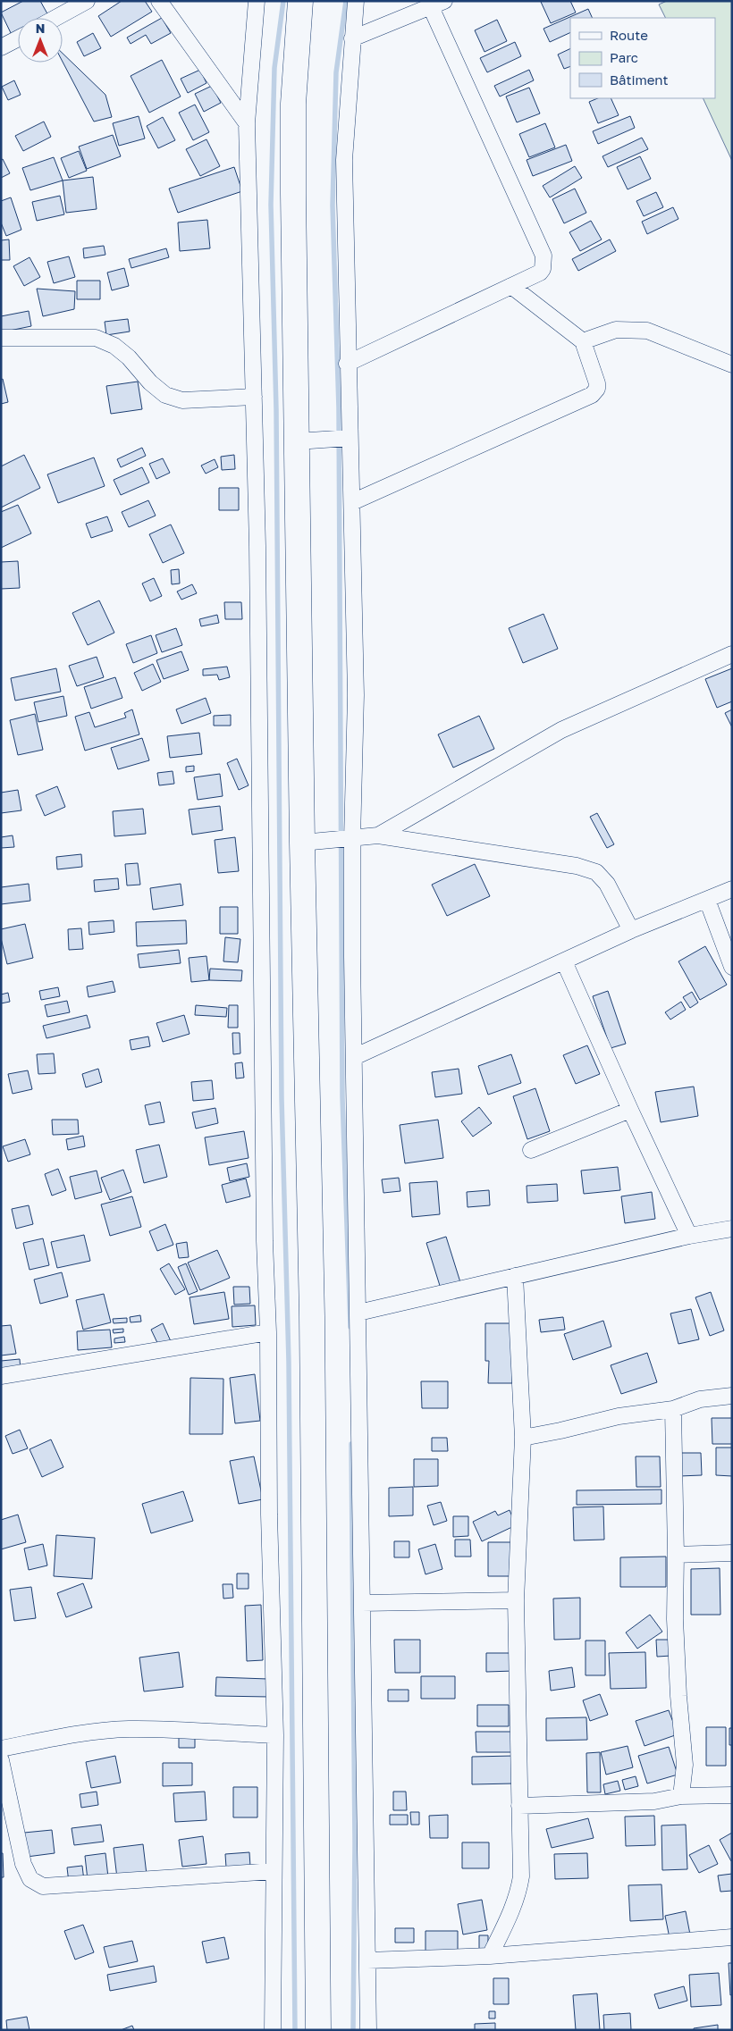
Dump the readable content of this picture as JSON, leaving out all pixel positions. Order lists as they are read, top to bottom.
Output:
{
  "legend": ["Route", "Parc", "Bâtiment"],
  "north": "top"
}
